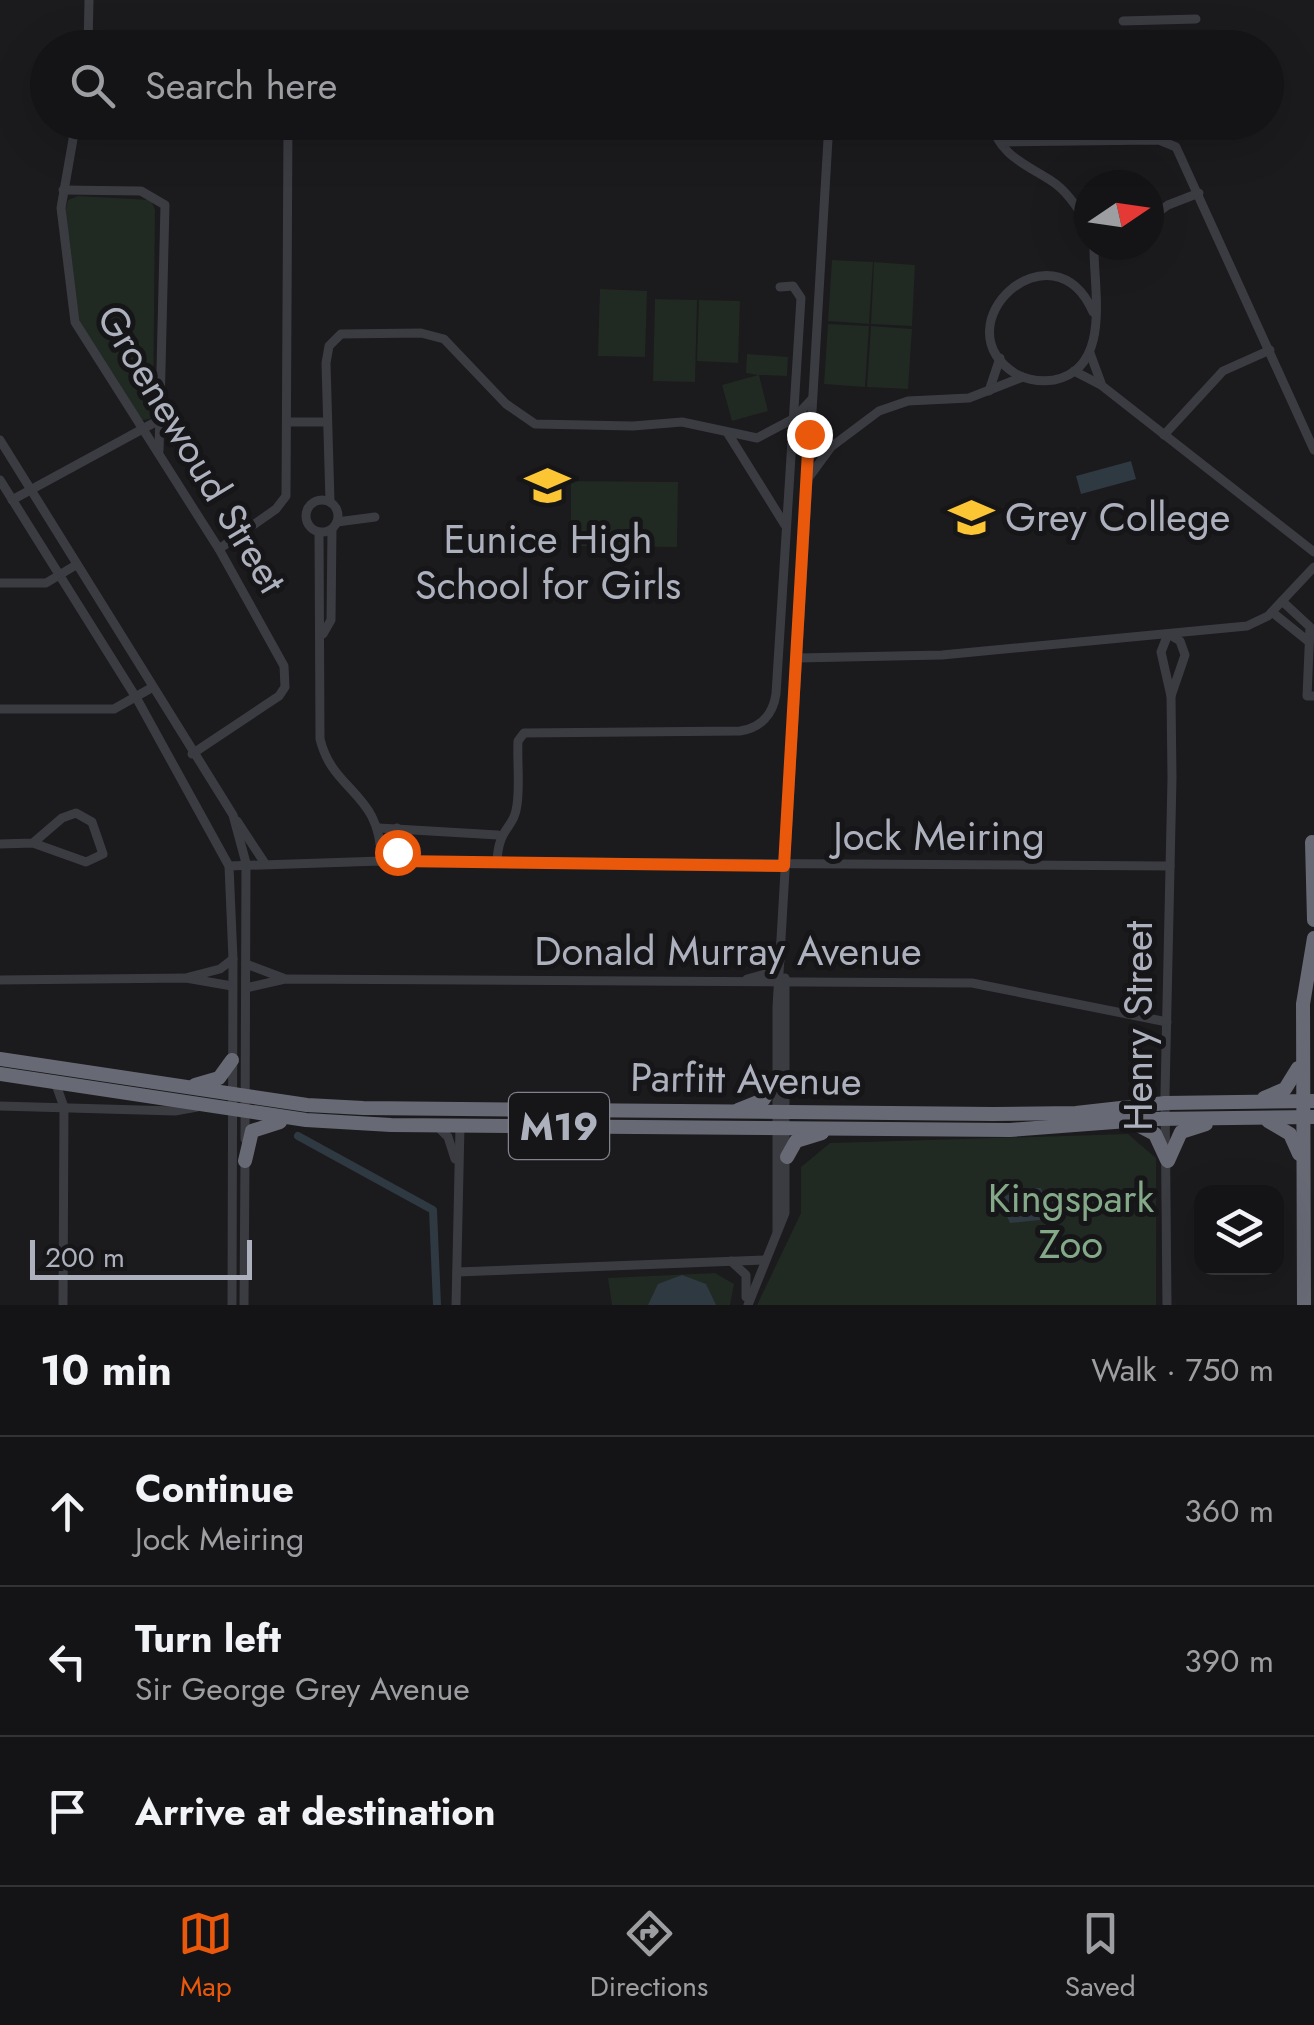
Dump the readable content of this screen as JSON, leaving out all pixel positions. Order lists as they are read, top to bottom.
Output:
{
  "streets": {
    "highway": ["Parfitt Avenue", "M19"],
    "street": [
      "Groenewoud Street",
      "Jock Meiring",
      "Donald Murray Avenue",
      "Henry Street"
    ]
  },
  "crossings": [
    ["Jock Meiring", "Henry Street"],
    ["Donald Murray Avenue", "Henry Street"],
    ["Henry Street", "Parfitt Avenue"]
  ],
  "parks": ["Kingspark Zoo"],
  "places": {
    "school or university": ["Eunice High School for Girls", "Grey College"]
  },
  "scale_bar": "200 m",
  "north": "right",
  "page": {
    "search": "Search here",
    "scale": "200 m",
    "heading": ["10 min", "Walk · 750 m"],
    "list": [
      ["Continue", "Jock Meiring", "360 m"],
      ["Turn left", "Sir George Grey Avenue", "390 m"],
      "Arrive at destination"
    ],
    "nav": ["Map", "Directions", "Saved"]
  }
}
